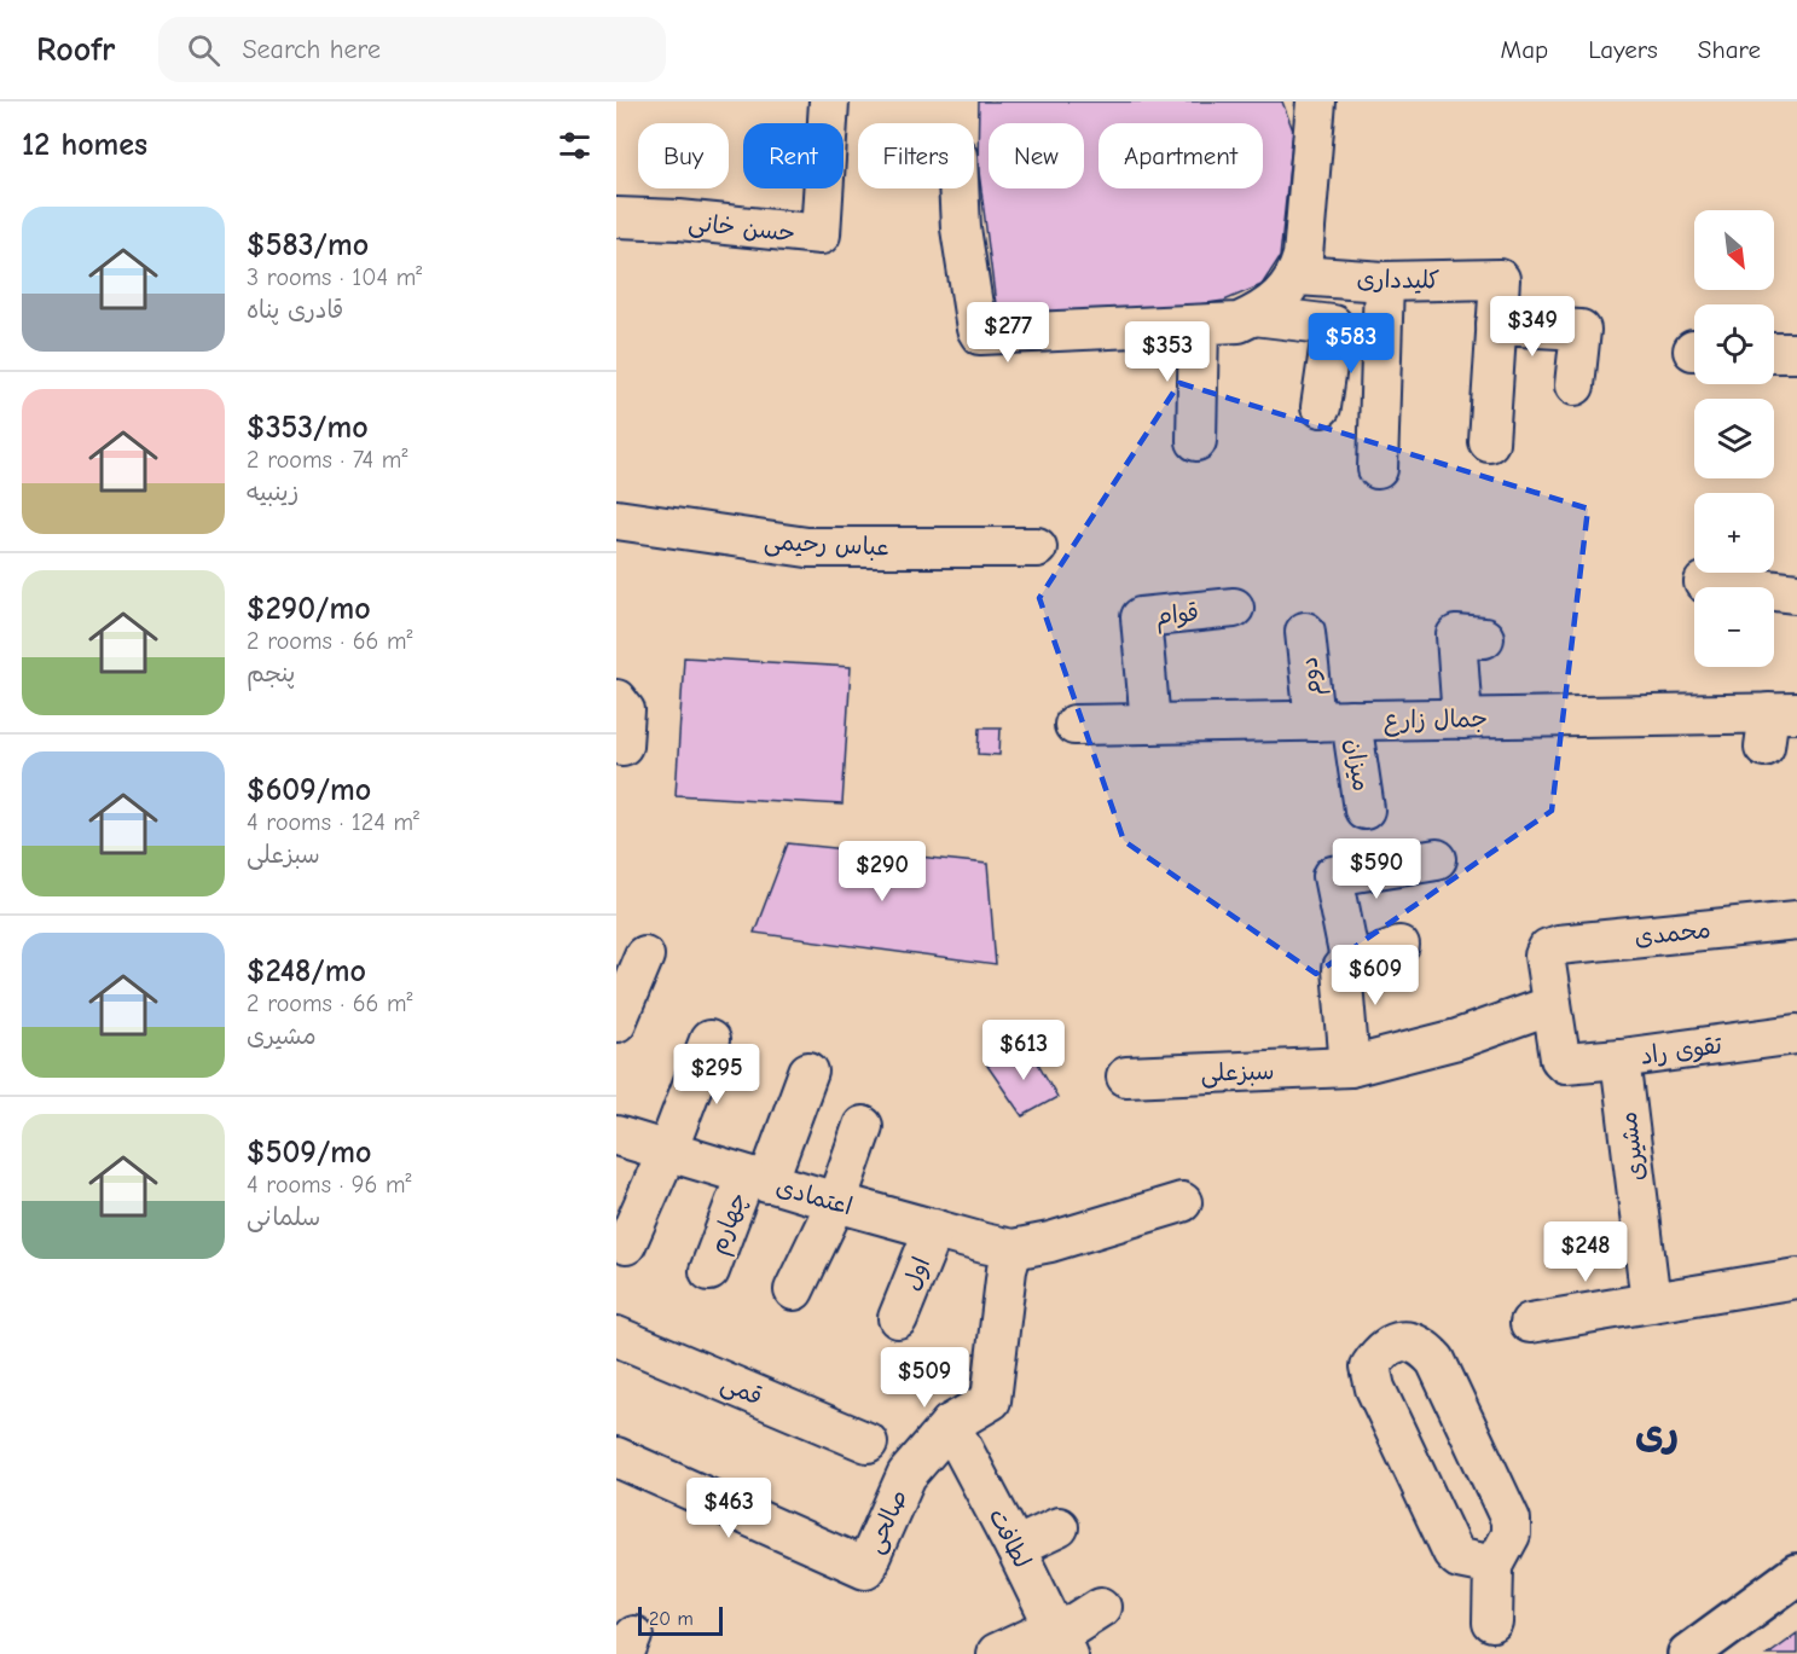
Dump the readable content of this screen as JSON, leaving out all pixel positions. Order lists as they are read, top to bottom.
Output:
{
  "streets": {
    "street": [
      "حسن خانی",
      "کلیدداری",
      "عباس رحیمی",
      "قوام",
      "دوم",
      "جمال زارع",
      "میزان",
      "محمدی",
      "تقوی راد",
      "سبزعلی",
      "مشیری",
      "اعتمادی",
      "چهارم",
      "اول",
      "قمی",
      "صالحی",
      "لطافت"
    ]
  },
  "crossings": [
    ["قوام", "جمال زارع"],
    ["دوم", "جمال زارع"],
    ["دوم", "میزان"],
    ["جمال زارع", "میزان"],
    ["محمدی", "تقوی راد"],
    ["محمدی", "سبزعلی"],
    ["تقوی راد", "سبزعلی"],
    ["تقوی راد", "مشیری"],
    ["اعتمادی", "چهارم"],
    ["اعتمادی", "اول"],
    ["صالحی", "لطافت"]
  ],
  "districts": ["ری"],
  "scale_bar": "20 m",
  "north": "bottom right",
  "page": {
    "header": "Roofr",
    "search": "Search here",
    "nav": ["Map", "Layers", "Share"],
    "heading": "12 homes",
    "chip": [
      "Buy",
      "Rent",
      "Filters",
      "New",
      "Apartment"
    ],
    "list": [
      {
        "name": "$583/mo",
        "note": "3 rooms · 104 m² · قادری پناه"
      },
      {
        "name": "$353/mo",
        "note": "2 rooms · 74 m² · زینبیه"
      },
      {
        "name": "$290/mo",
        "note": "2 rooms · 66 m² · پنجم"
      },
      {
        "name": "$609/mo",
        "note": "4 rooms · 124 m² · سبزعلی"
      },
      {
        "name": "$248/mo",
        "note": "2 rooms · 66 m² · مشیری"
      },
      {
        "name": "$509/mo",
        "note": "4 rooms · 96 m² · سلمانی"
      }
    ],
    "map_buttons": ["+", "−"],
    "price": [
      "$349",
      "$277",
      "$583",
      "$353",
      "$590",
      "$290",
      "$609",
      "$613",
      "$295",
      "$248",
      "$509",
      "$463"
    ],
    "scale": "20 m"
  }
}
